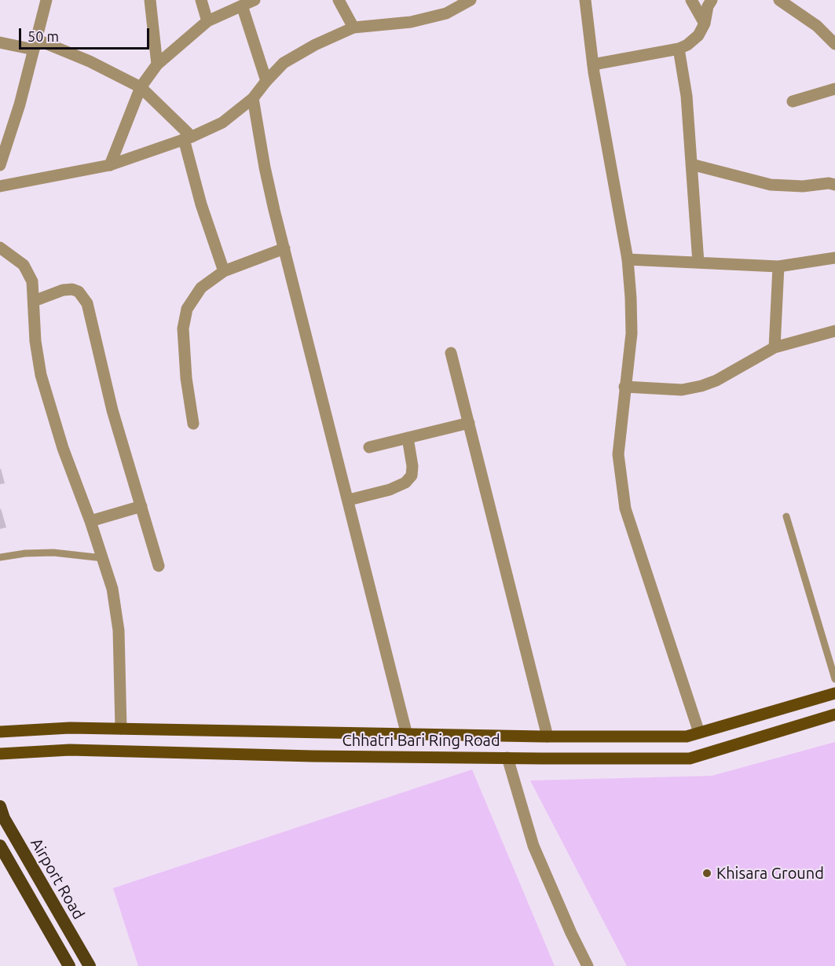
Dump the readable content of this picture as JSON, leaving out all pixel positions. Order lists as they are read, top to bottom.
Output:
{
  "streets": {
    "highway": ["Airport Road"],
    "main road": ["Chhatri Bari Ring Road"]
  },
  "places": ["Khisara Ground"],
  "scale_bar": "50 m"
}
